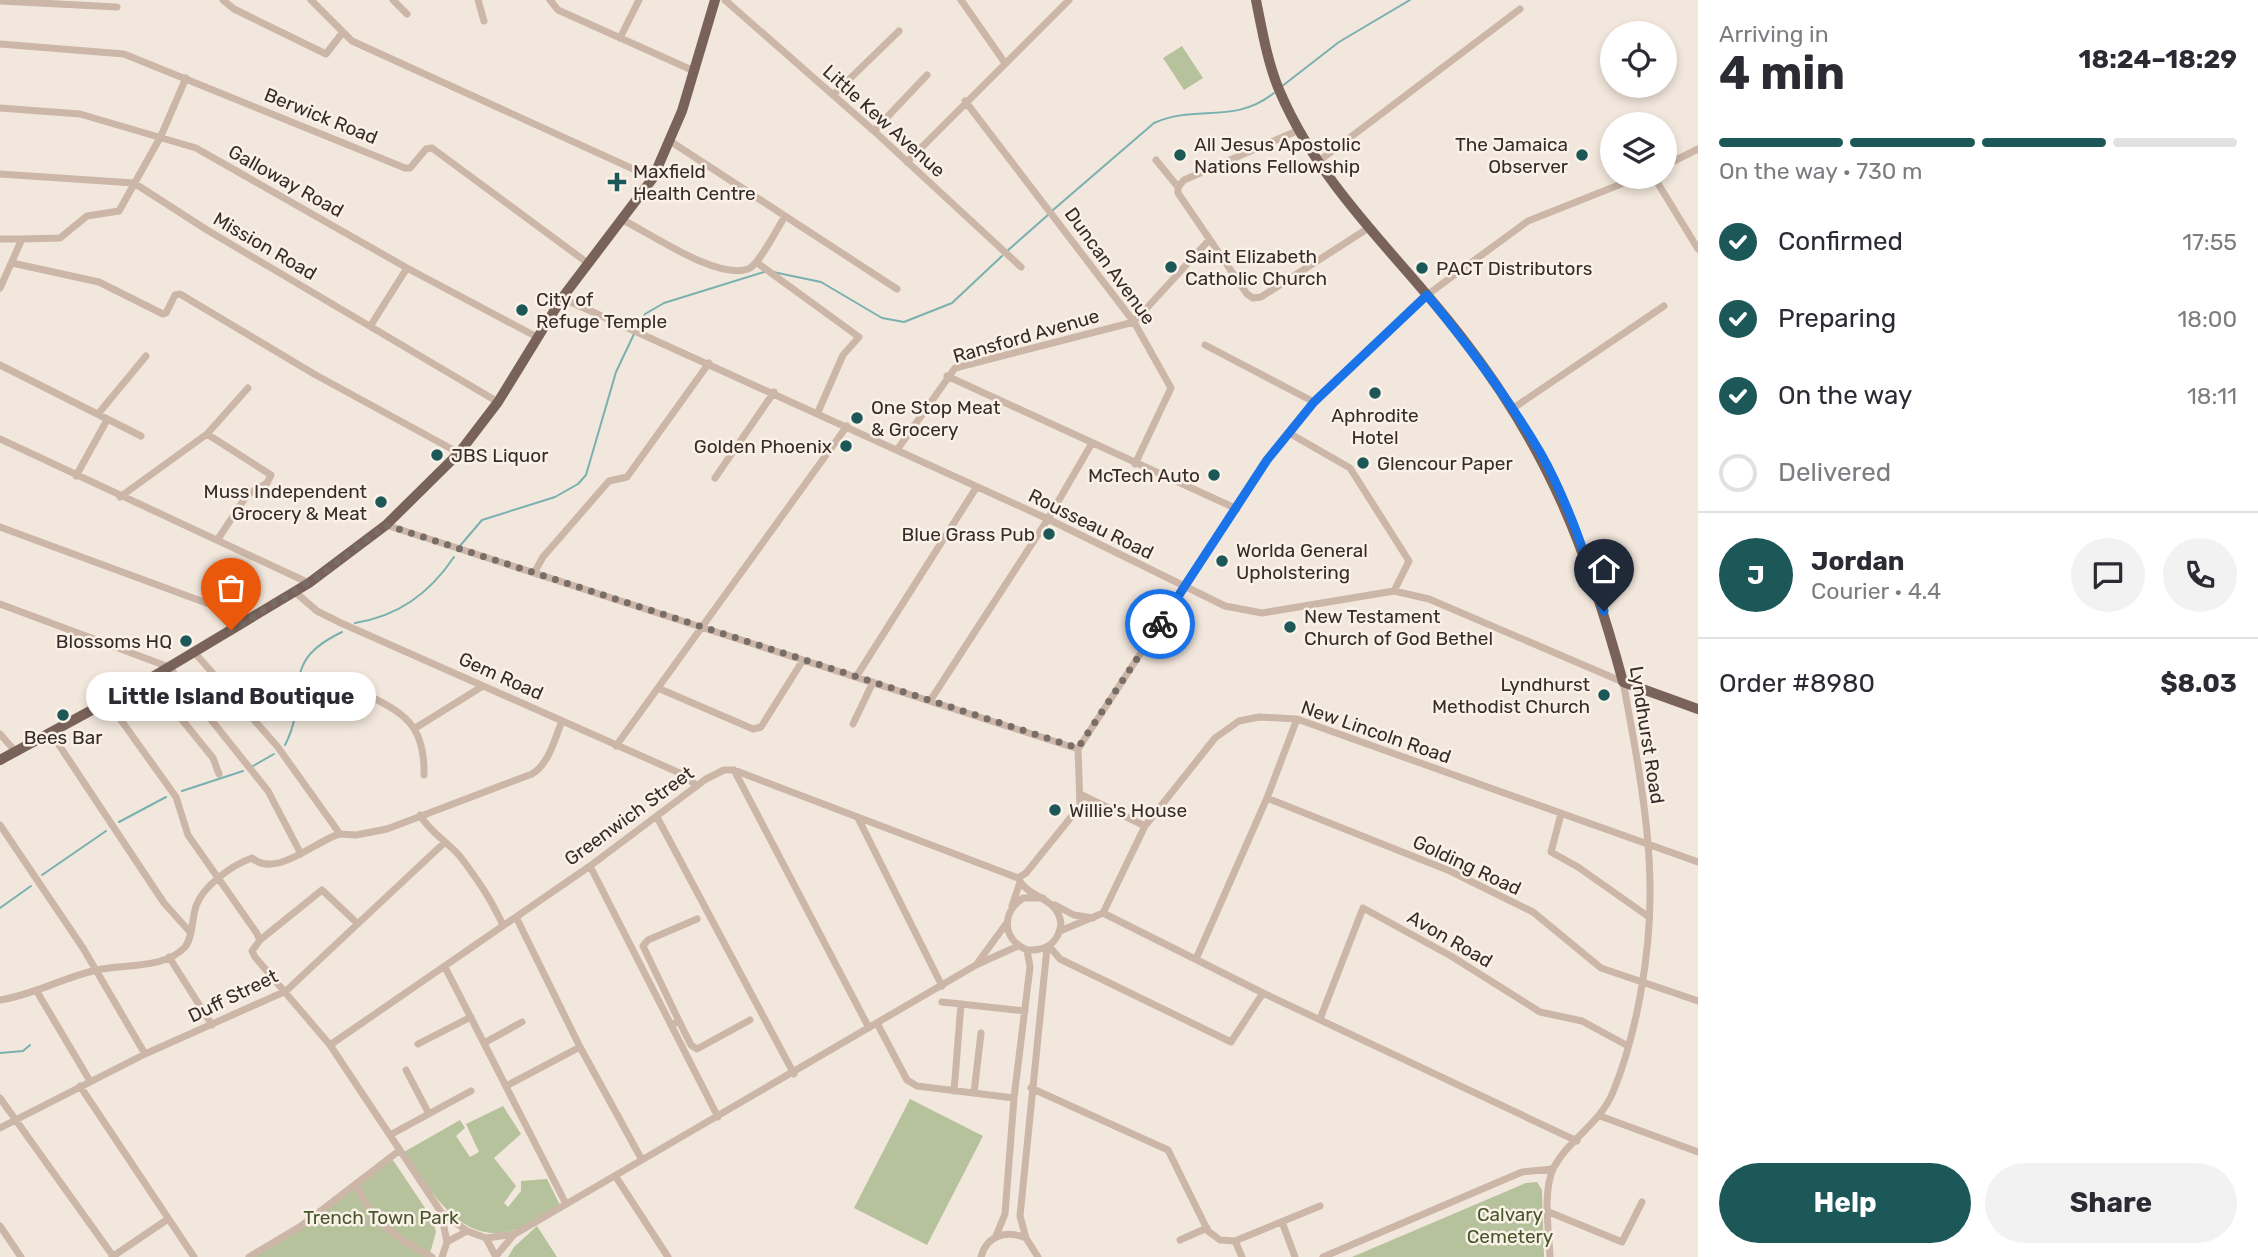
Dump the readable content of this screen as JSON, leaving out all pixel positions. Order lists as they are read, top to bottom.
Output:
{
  "streets": {
    "main road": ["Lyndhurst Road"],
    "street": [
      "Berwick Road",
      "Little Kew Avenue",
      "Galloway Road",
      "Mission Road",
      "Duncan Avenue",
      "Ransford Avenue",
      "Rousseau Road",
      "Gem Road",
      "New Lincoln Road",
      "Greenwich Street",
      "Golding Road",
      "Avon Road",
      "Duff Street"
    ]
  },
  "crossings": [
    ["Duncan Avenue", "Ransford Avenue"],
    ["Ransford Avenue", "Rousseau Road"],
    ["Rousseau Road", "Lyndhurst Road"],
    ["Gem Road", "Greenwich Street"],
    ["New Lincoln Road", "Lyndhurst Road"],
    ["Lyndhurst Road", "Golding Road"],
    ["Lyndhurst Road", "Avon Road"]
  ],
  "parks": ["Calvary Cemetery", "Trench Town Park"],
  "places": {
    "other": [
      "All Jesus Apostolic Nations Fellowship",
      "The Jamaica Observer",
      "Saint Elizabeth Catholic Church",
      "PACT Distributors",
      "City of Refuge Temple",
      "Aphrodite Hotel",
      "One Stop Meat & Grocery",
      "Golden Phoenix",
      "JBS Liquor",
      "Glencour Paper",
      "McTech Auto",
      "Muss Independent Grocery & Meat",
      "Blue Grass Pub",
      "Worlda General Upholstering",
      "New Testament Church of God Bethel",
      "Little Island Boutique",
      "Blossoms HQ",
      "Lyndhurst Methodist Church",
      "Bees Bar",
      "Willie's House"
    ],
    "health": ["Maxfield Health Centre"]
  },
  "page": {
    "heading": ["4 min", "Arriving in", "18:24–18:29"],
    "panel": [
      "Jordan",
      "Courier · 4.4",
      "Order #8980",
      "$8.03"
    ],
    "bar": "On the way · 730 m",
    "list": [
      ["Confirmed", "17:55"],
      ["Preparing", "18:00"],
      ["On the way", "18:11"],
      "Delivered"
    ],
    "round": "J",
    "bubble": "Little Island Boutique",
    "buttons": ["Help", "Share"]
  }
}
